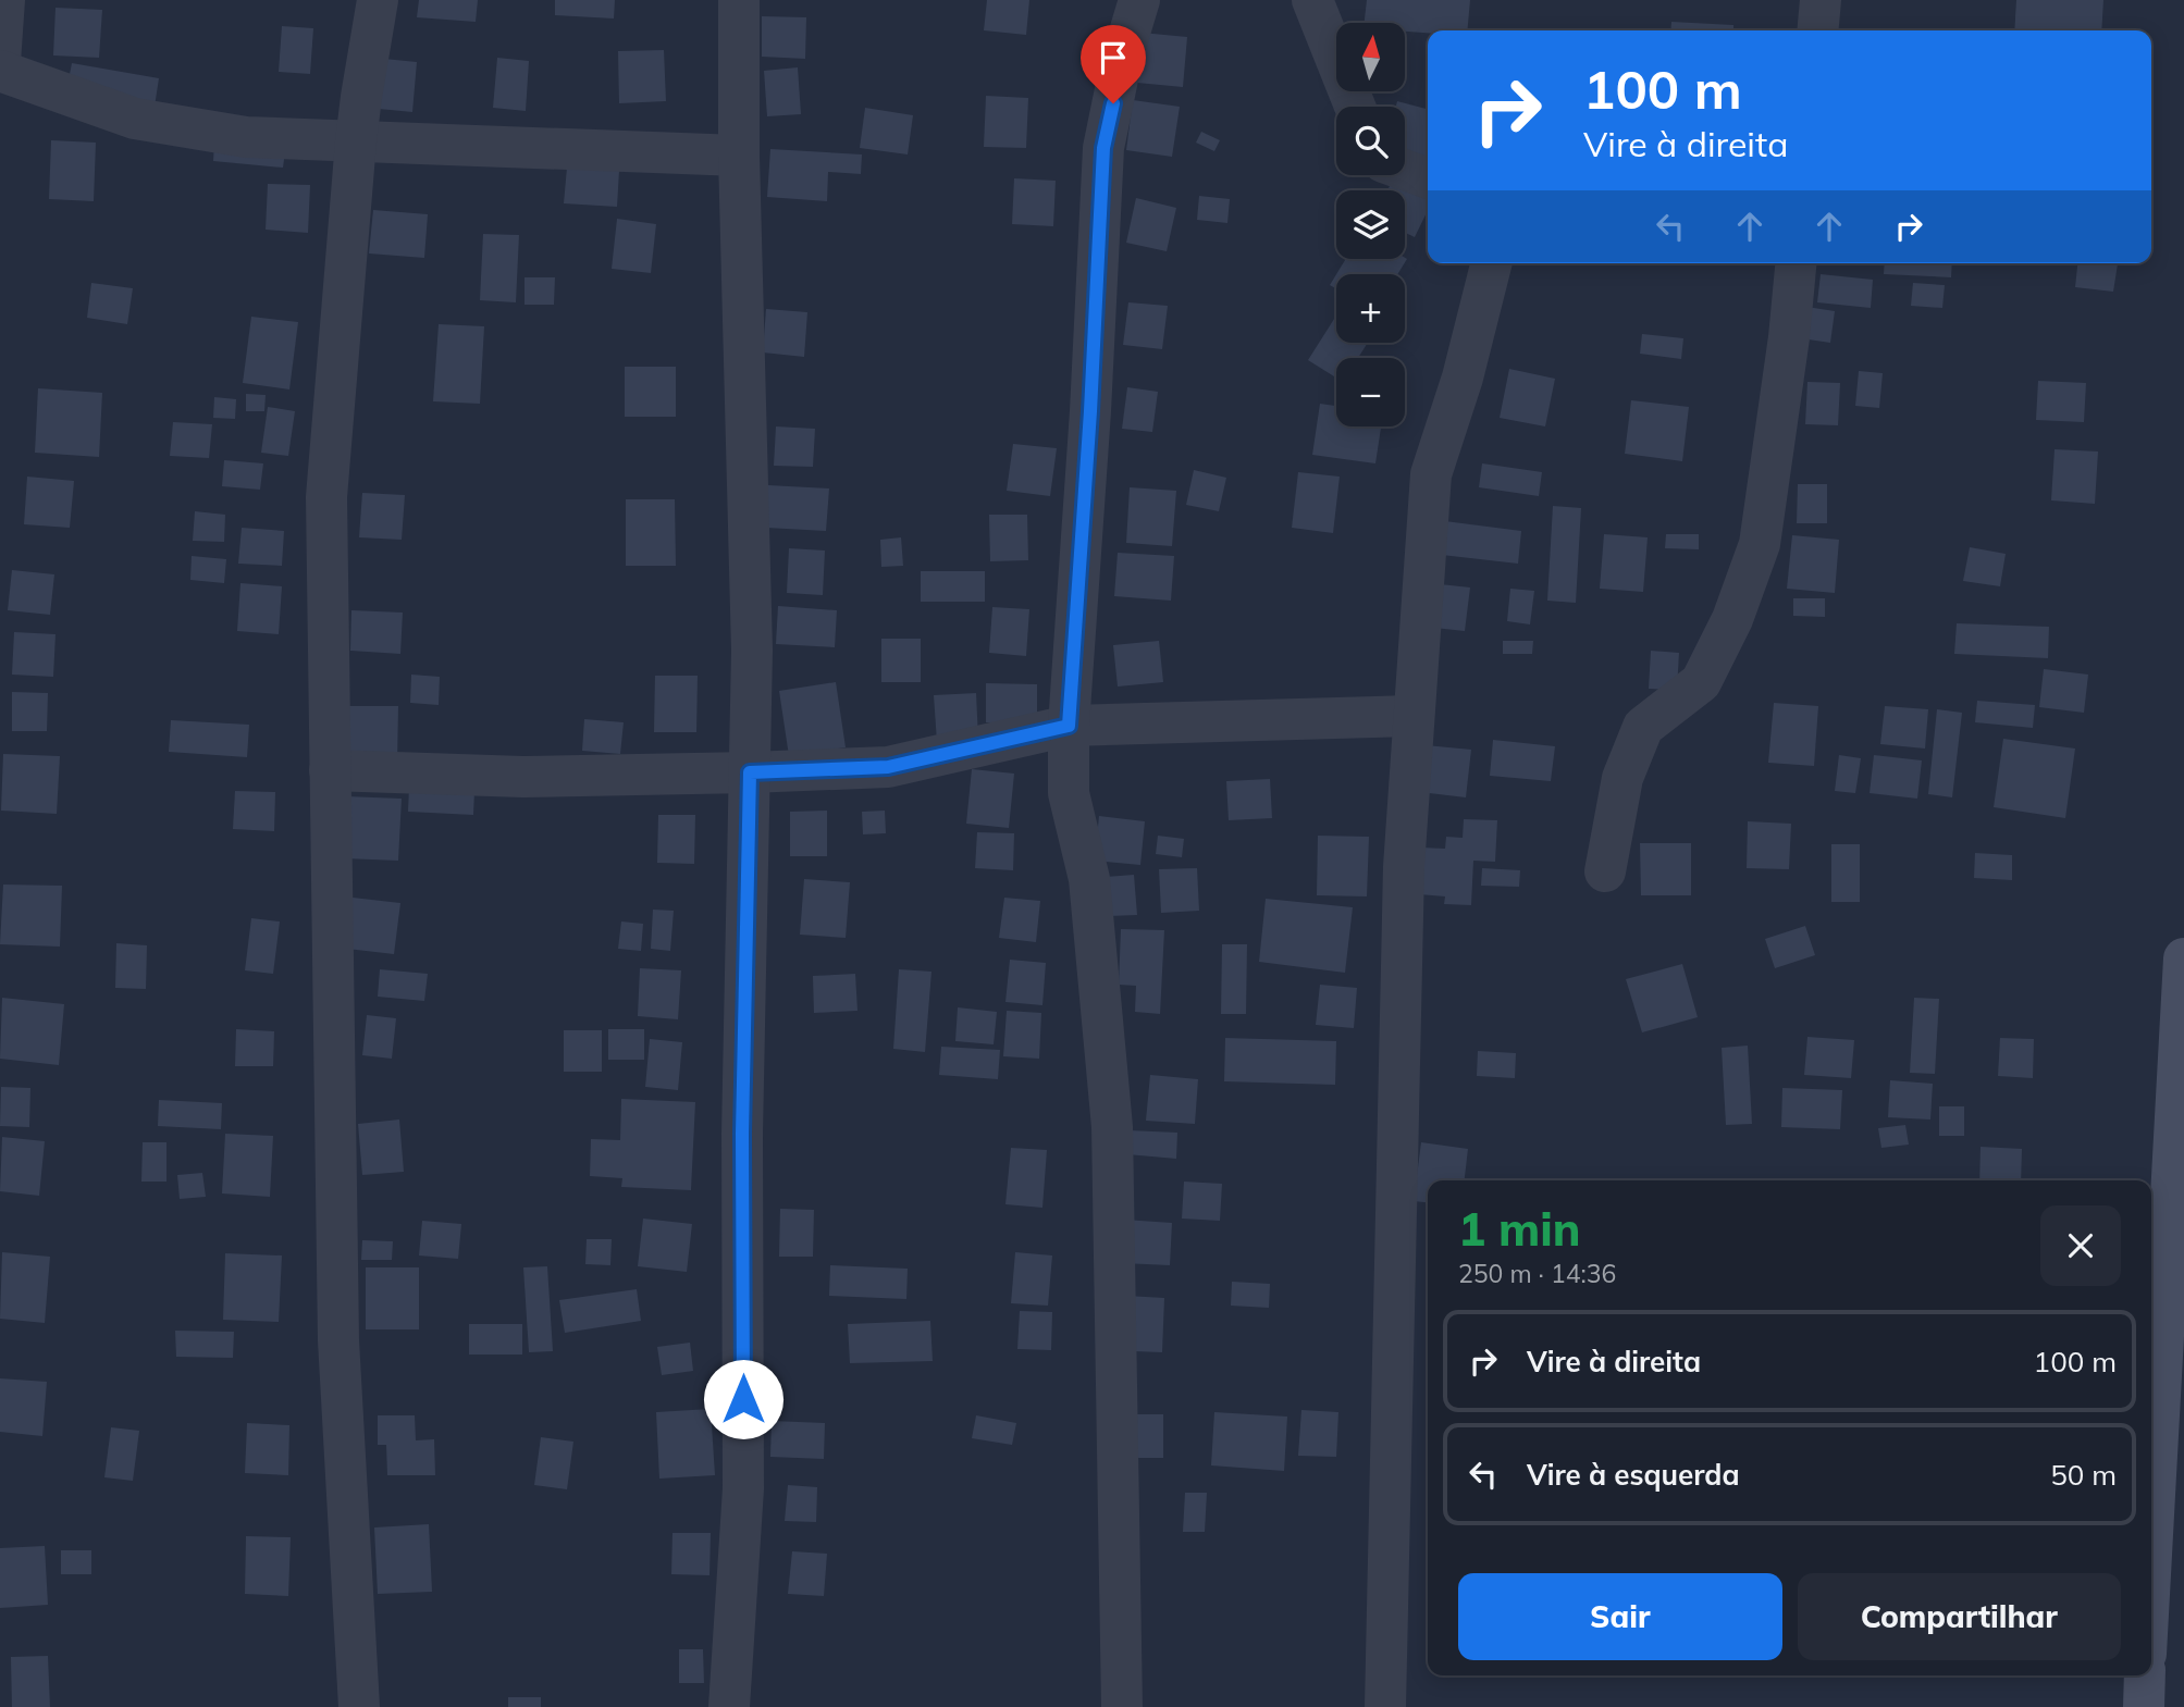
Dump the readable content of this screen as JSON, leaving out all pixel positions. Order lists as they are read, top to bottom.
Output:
{
  "north": "top",
  "page": {
    "map_buttons": ["+", "−"],
    "turn": ["100 m", "Vire à direita"],
    "heading": ["1 min", "250 m · 14:36"],
    "list": [
      {
        "name": "Vire à direita",
        "value": "100 m"
      },
      {
        "name": "Vire à esquerda",
        "value": "50 m"
      }
    ],
    "buttons": ["Sair", "Compartilhar"]
  }
}
